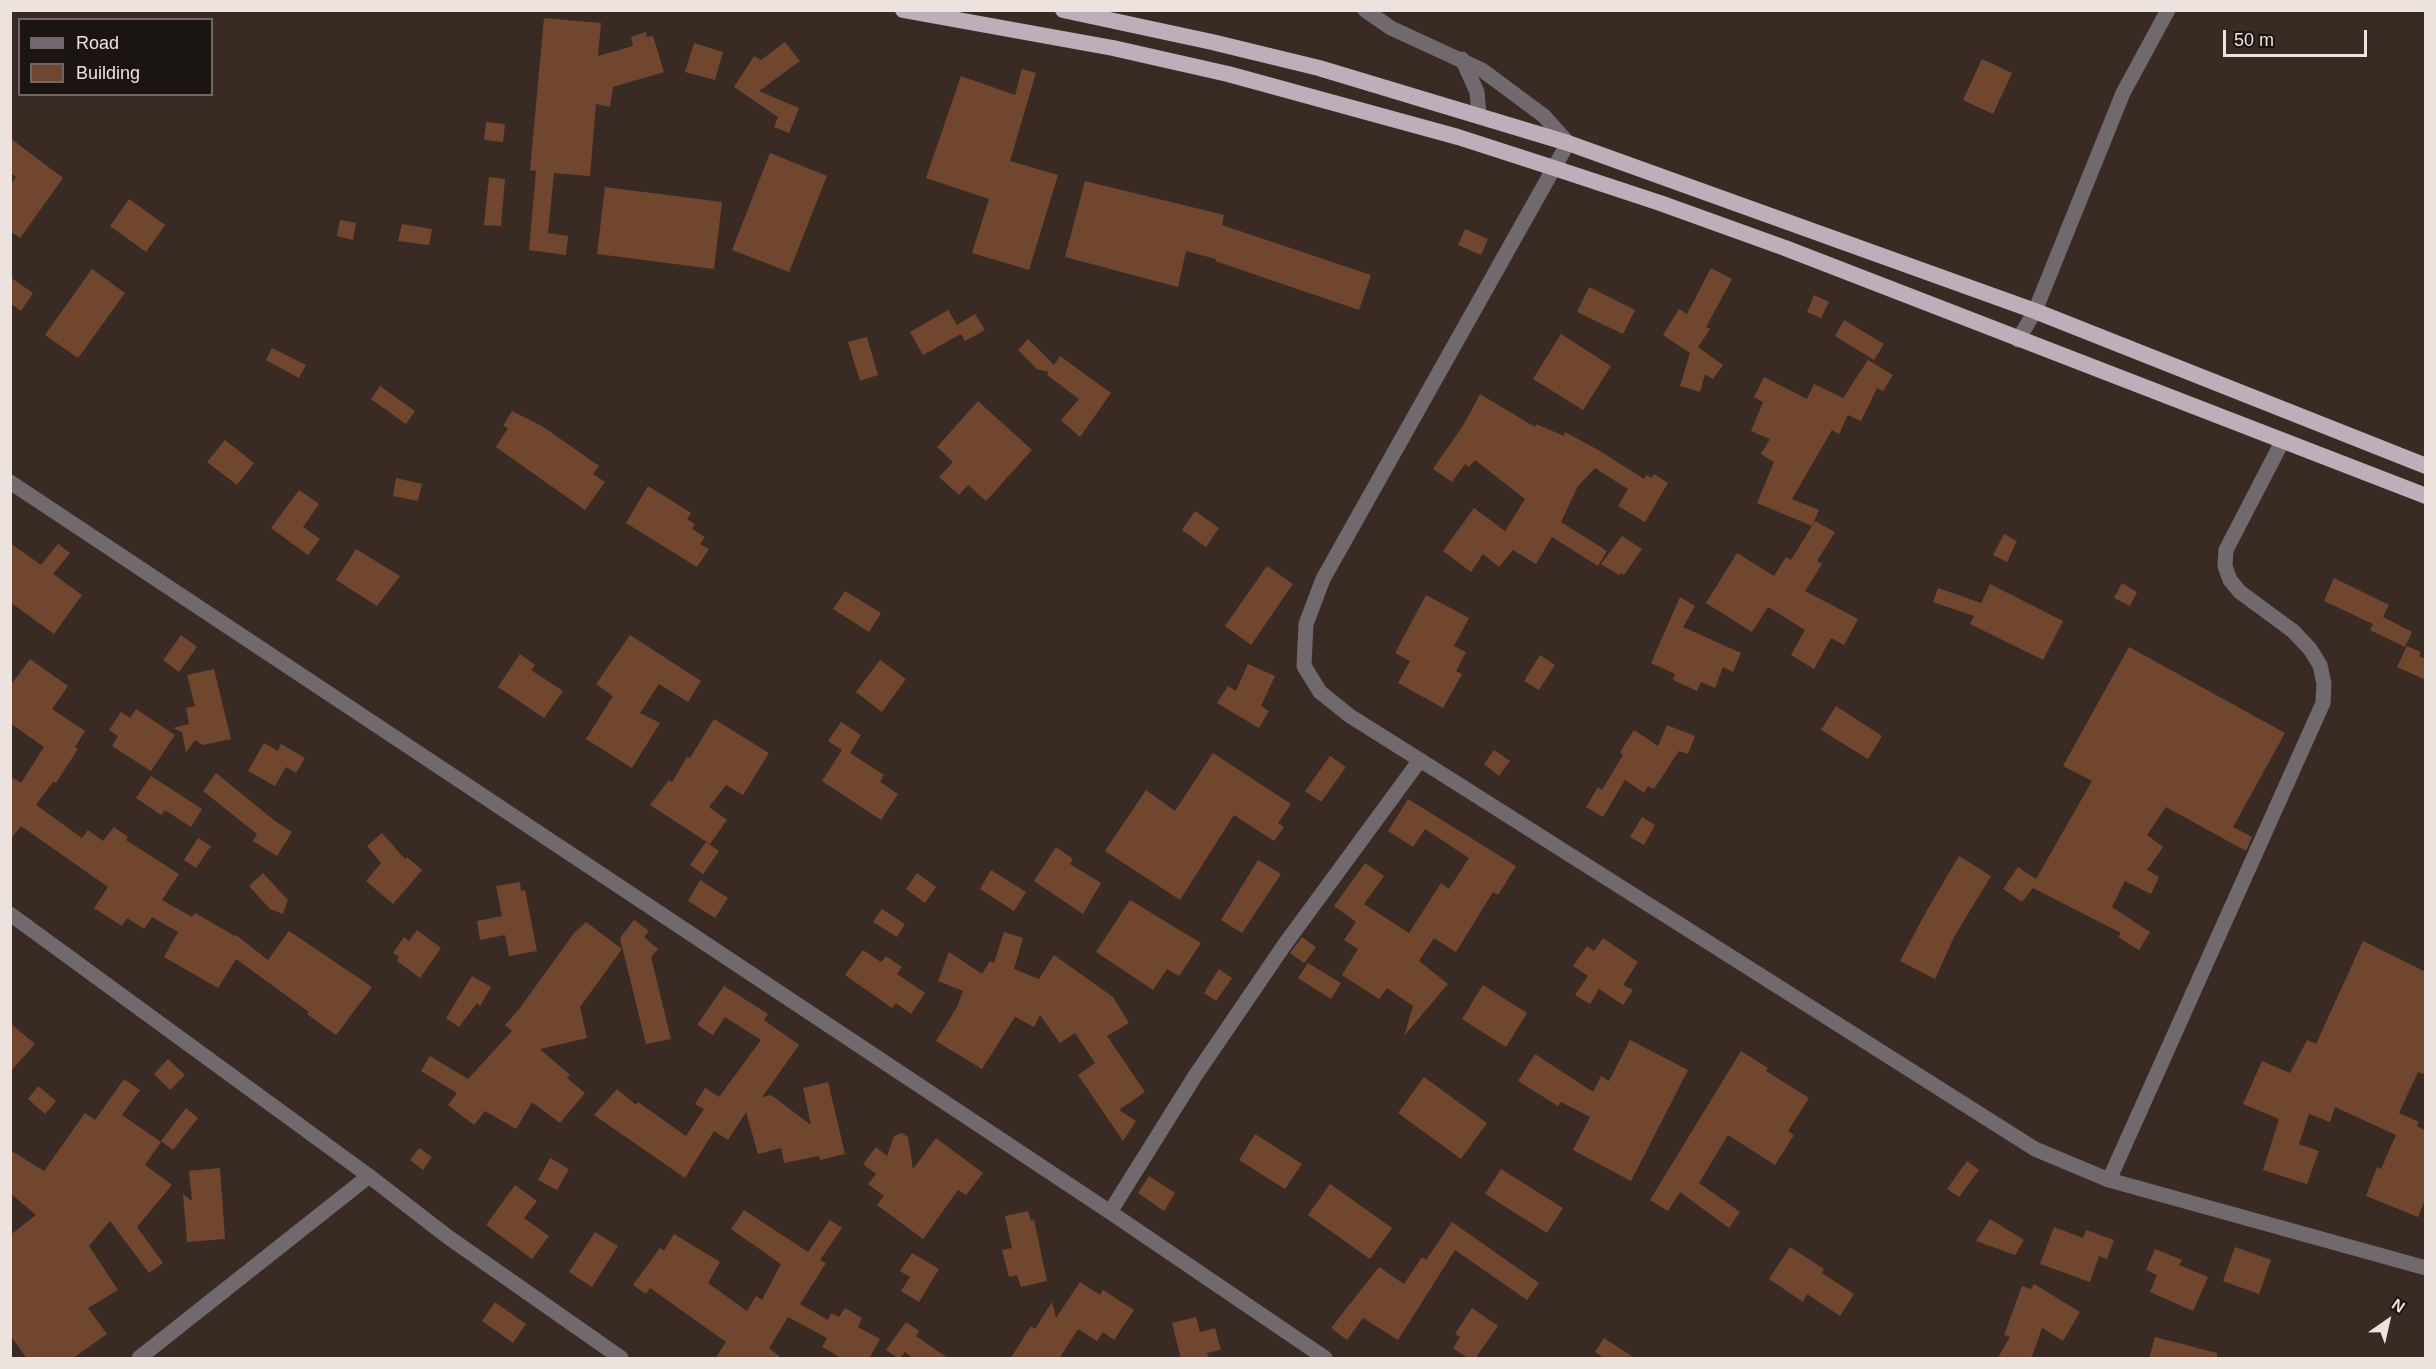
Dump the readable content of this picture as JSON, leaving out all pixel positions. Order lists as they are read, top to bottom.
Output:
{
  "legend": ["Road", "Building"],
  "scale_bar": "50 m",
  "north": "top right"
}
